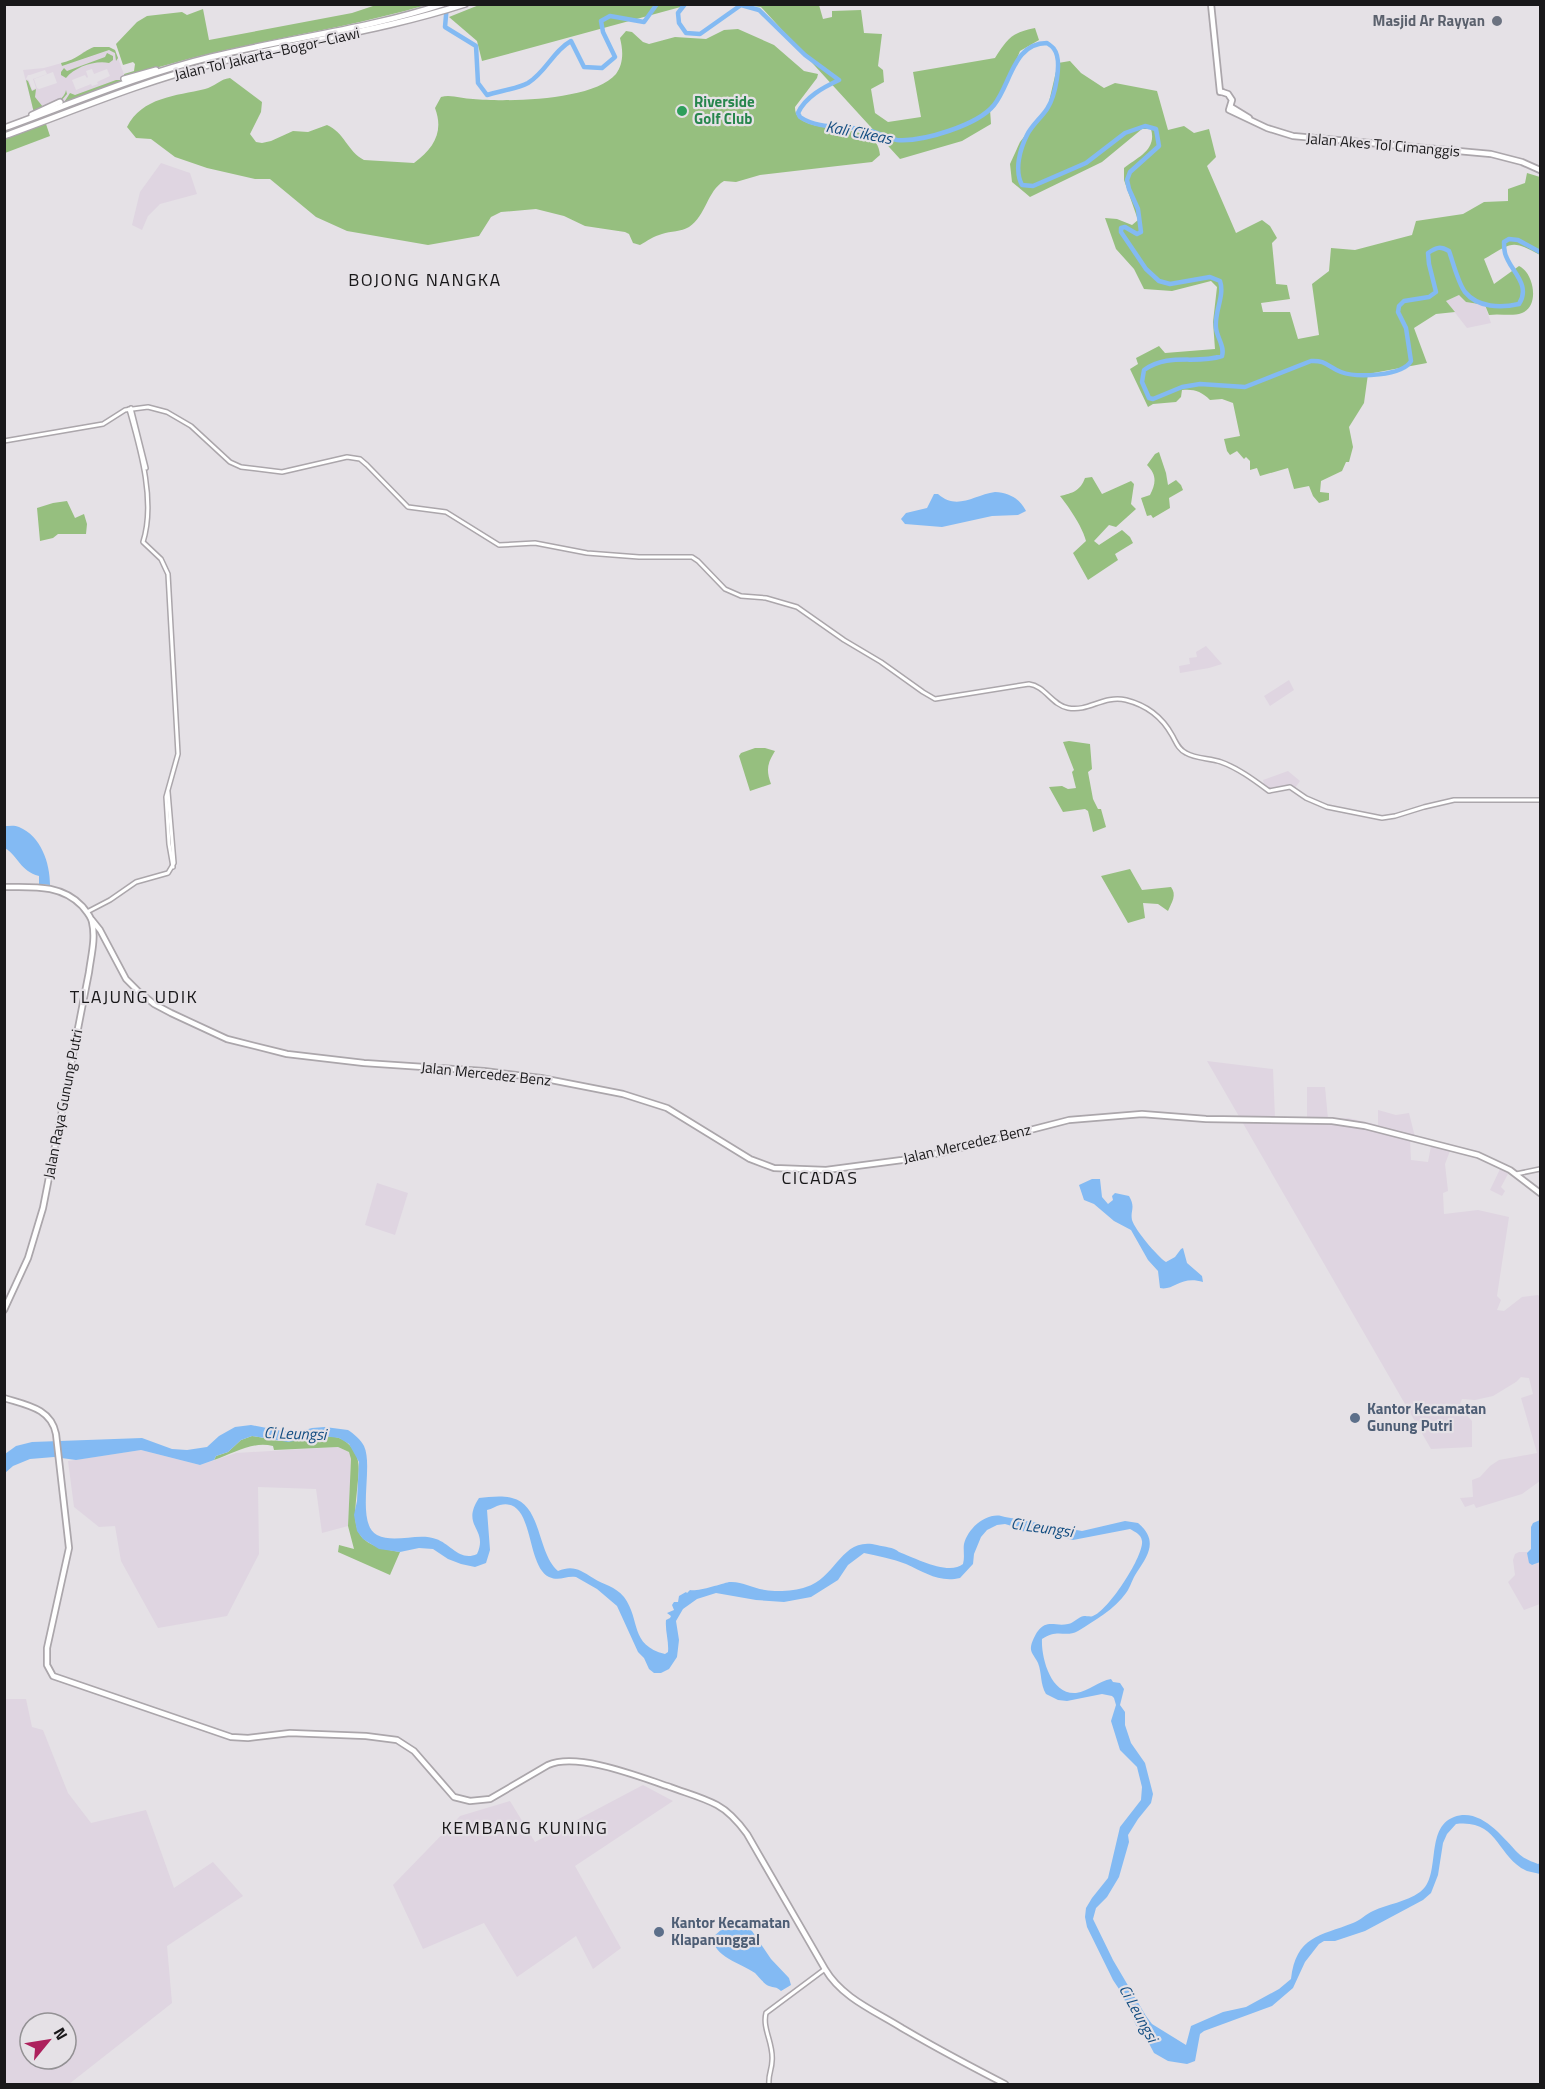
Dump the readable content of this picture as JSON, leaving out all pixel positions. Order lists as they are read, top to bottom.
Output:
{
  "streets": {
    "highway": ["Jalan Tol Jakarta–Bogor–Ciawi"],
    "main road": ["Jalan Akes Tol Cimanggis", "Jalan Mercedez Benz", "Jalan Raya Gunung Putri"]
  },
  "crossings": [
    ["Jalan Mercedez Benz", "Jalan Raya Gunung Putri"]
  ],
  "districts": [
    "BOJONG NANGKA",
    "TLAJUNG UDIK",
    "CICADAS",
    "KEMBANG KUNING"
  ],
  "water": ["Kali Cikeas", "Ci Leungsi"],
  "places": [
    "Masjid Ar Rayyan",
    "Riverside Golf Club",
    "Kantor Kecamatan Gunung Putri",
    "Kantor Kecamatan Klapanunggal"
  ],
  "north": "top right"
}
